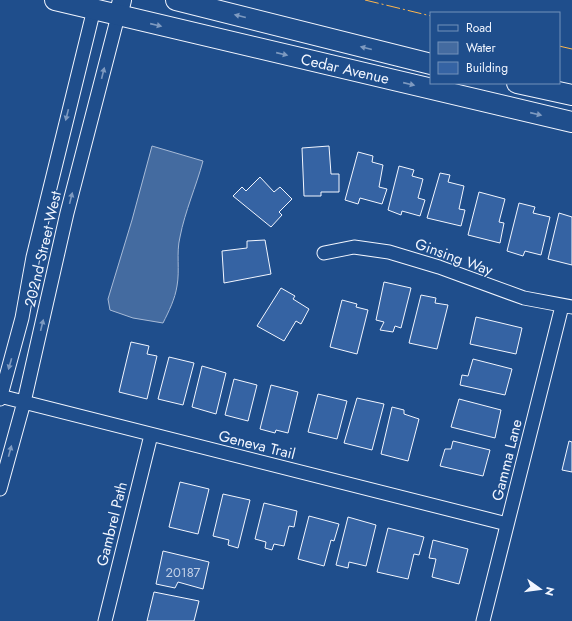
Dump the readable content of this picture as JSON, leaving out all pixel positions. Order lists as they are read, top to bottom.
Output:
{
  "streets": {
    "main road": ["Cedar Avenue"],
    "street": [
      "202nd Street West",
      "Ginsing Way",
      "Geneva Trail",
      "Gamma Lane",
      "Gambrel Path"
    ]
  },
  "crossings": [
    ["Cedar Avenue", "202nd Street West"],
    ["202nd Street West", "Geneva Trail"],
    ["Ginsing Way", "Gamma Lane"],
    ["Geneva Trail", "Gamma Lane"],
    ["Geneva Trail", "Gambrel Path"]
  ],
  "house_numbers": ["20187"],
  "legend": ["Road", "Water", "Building"],
  "north": "right"
}
